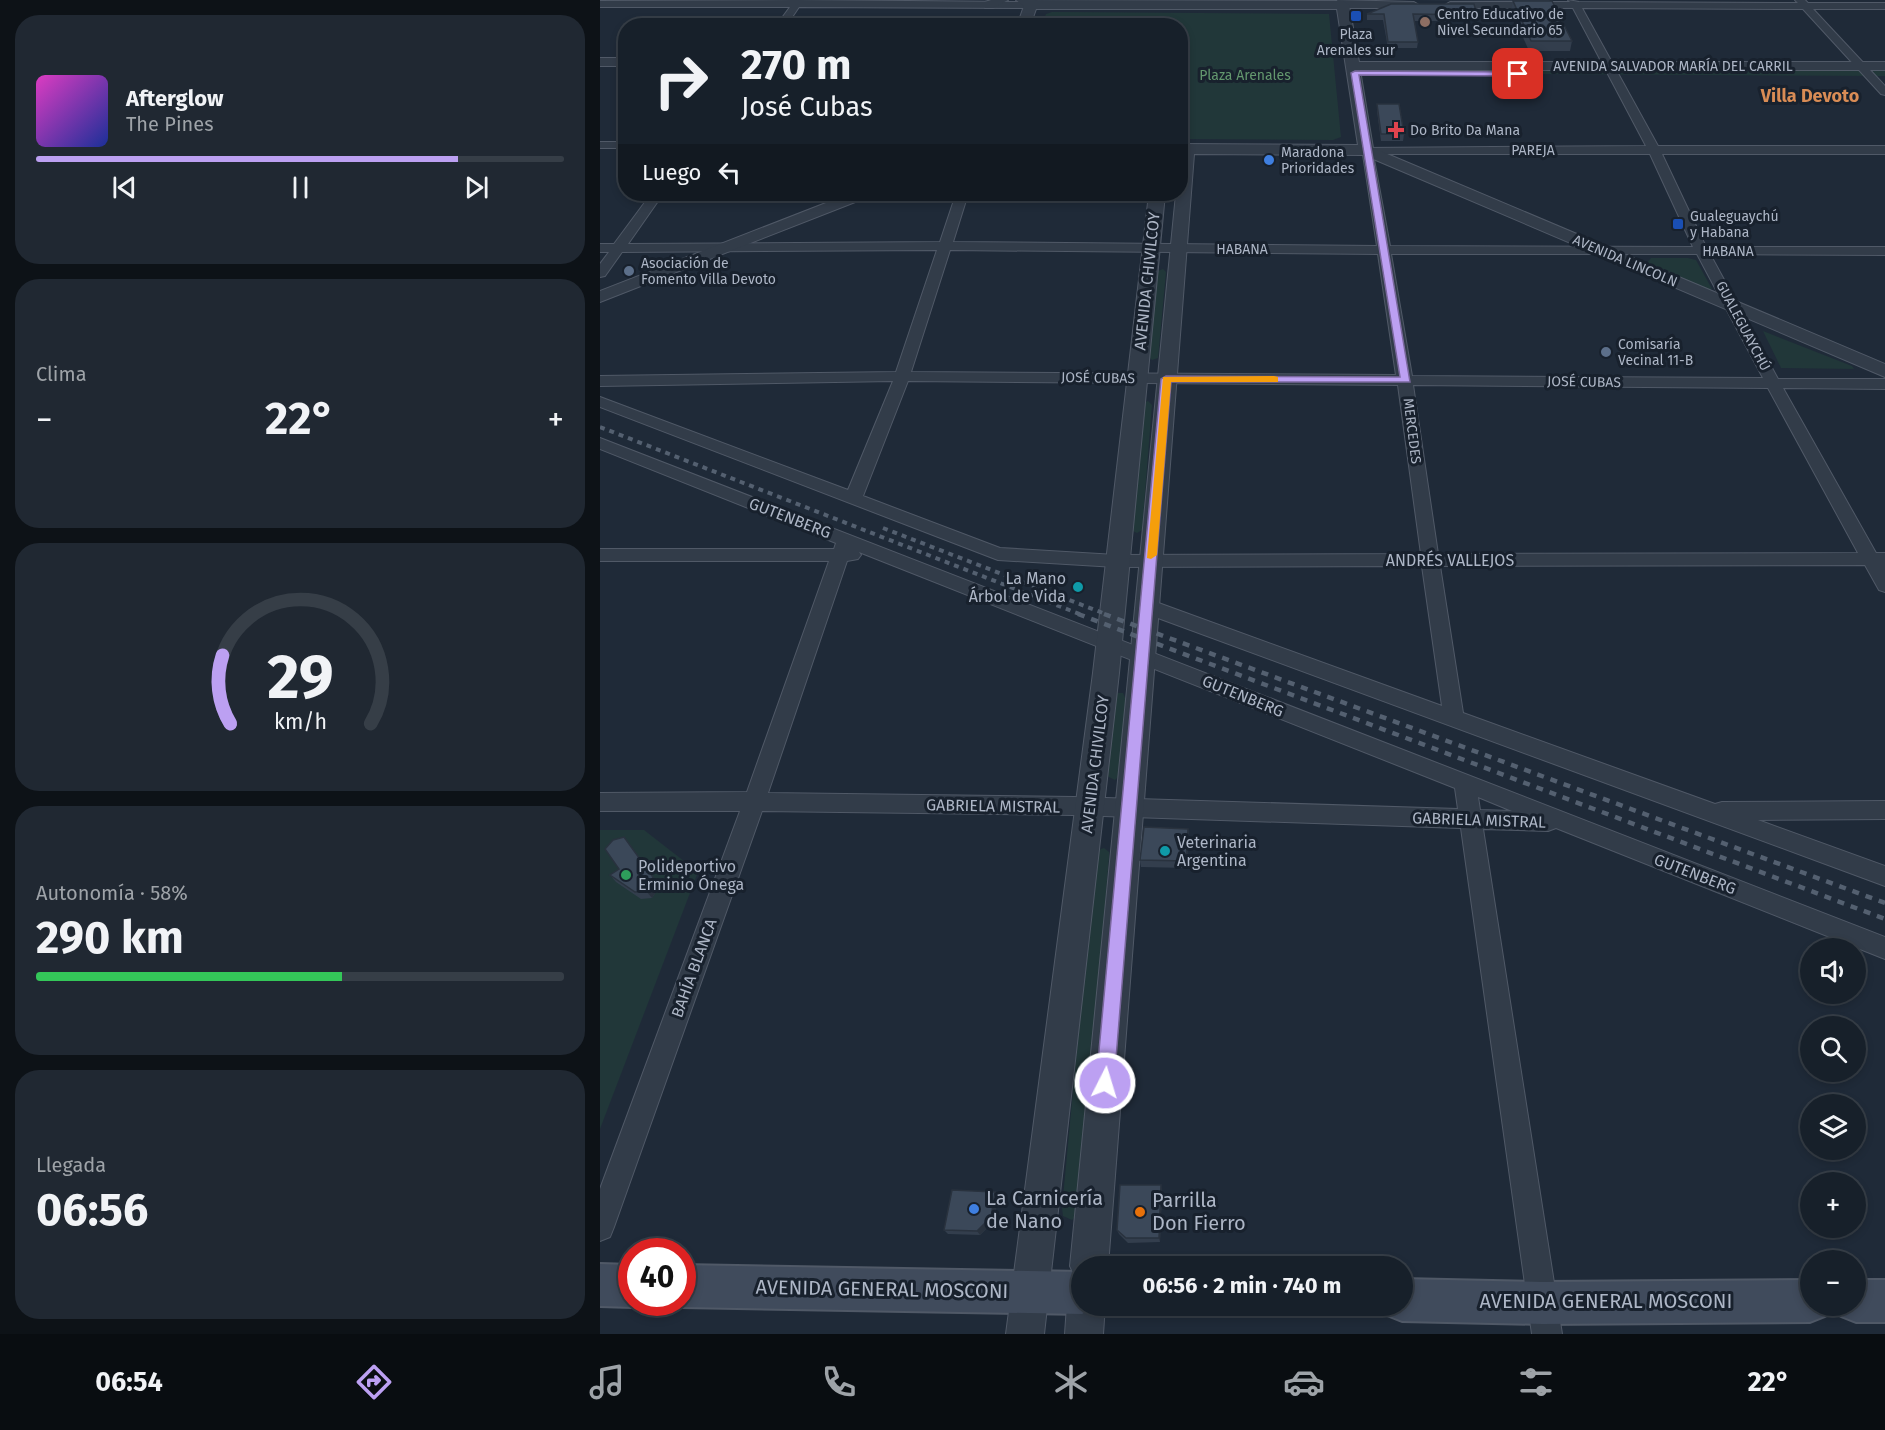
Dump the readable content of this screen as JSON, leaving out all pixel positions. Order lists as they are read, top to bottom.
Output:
{
  "streets": {
    "main road": ["AVENIDA GENERAL MOSCONI"],
    "street": [
      "AVENIDA SALVADOR MARÍA DEL CARRIL",
      "PAREJA",
      "HABANA",
      "AVENIDA LINCOLN",
      "AVENIDA CHIVILCOY",
      "GUALEGUAYCHÚ",
      "JOSÉ CUBAS",
      "MERCEDES",
      "GUTENBERG",
      "ANDRÉS VALLEJOS",
      "GABRIELA MISTRAL",
      "BAHÍA BLANCA"
    ]
  },
  "crossings": [
    ["AVENIDA SALVADOR MARÍA DEL CARRIL", "GUALEGUAYCHÚ"],
    ["AVENIDA SALVADOR MARÍA DEL CARRIL", "MERCEDES"],
    ["PAREJA", "AVENIDA LINCOLN"],
    ["PAREJA", "GUALEGUAYCHÚ"],
    ["PAREJA", "MERCEDES"],
    ["HABANA", "AVENIDA LINCOLN"],
    ["HABANA", "AVENIDA CHIVILCOY"],
    ["HABANA", "GUALEGUAYCHÚ"],
    ["HABANA", "MERCEDES"],
    ["AVENIDA LINCOLN", "GUALEGUAYCHÚ"],
    ["AVENIDA LINCOLN", "MERCEDES"],
    ["AVENIDA CHIVILCOY", "JOSÉ CUBAS"],
    ["AVENIDA CHIVILCOY", "GUTENBERG"],
    ["AVENIDA CHIVILCOY", "ANDRÉS VALLEJOS"],
    ["AVENIDA CHIVILCOY", "GABRIELA MISTRAL"],
    ["AVENIDA CHIVILCOY", "AVENIDA GENERAL MOSCONI"],
    ["GUALEGUAYCHÚ", "JOSÉ CUBAS"],
    ["GUALEGUAYCHÚ", "ANDRÉS VALLEJOS"],
    ["JOSÉ CUBAS", "MERCEDES"],
    ["MERCEDES", "ANDRÉS VALLEJOS"],
    ["GUTENBERG", "GABRIELA MISTRAL"],
    ["GUTENBERG", "BAHÍA BLANCA"],
    ["GABRIELA MISTRAL", "BAHÍA BLANCA"]
  ],
  "districts": ["Villa Devoto"],
  "parks": ["Plaza Arenales"],
  "places": {
    "transit": ["Plaza Arenales sur", "Gualeguaychú y Habana"],
    "other": [
      "Centro Educativo de Nivel Secundario 65",
      "Maradona Prioridades",
      "Asociación de Fomento Villa Devoto",
      "Comisaría Vecinal 11-B",
      "La Mano Árbol de Vida",
      "Veterinaria Argentina",
      "Polideportivo Erminio Ónega",
      "La Carnicería de Nano",
      "Parrilla Don Fierro"
    ],
    "health": ["Do Brito Da Mana"]
  },
  "page": {
    "turn": ["270 m", "José Cubas"],
    "song": ["Afterglow", "The Pines"],
    "then": "Luego",
    "tile": [
      "Clima",
      ["Autonomía · 58%", "290 km"],
      ["Llegada", "06:56"]
    ],
    "heat": ["−", "22°", "+"],
    "map_buttons": ["+", "−"],
    "limit": "40",
    "trip": "06:56 · 2 min · 740 m",
    "tabs": ["06:54", "22°"],
    "gauge": ["29", "km/h"]
  }
}
